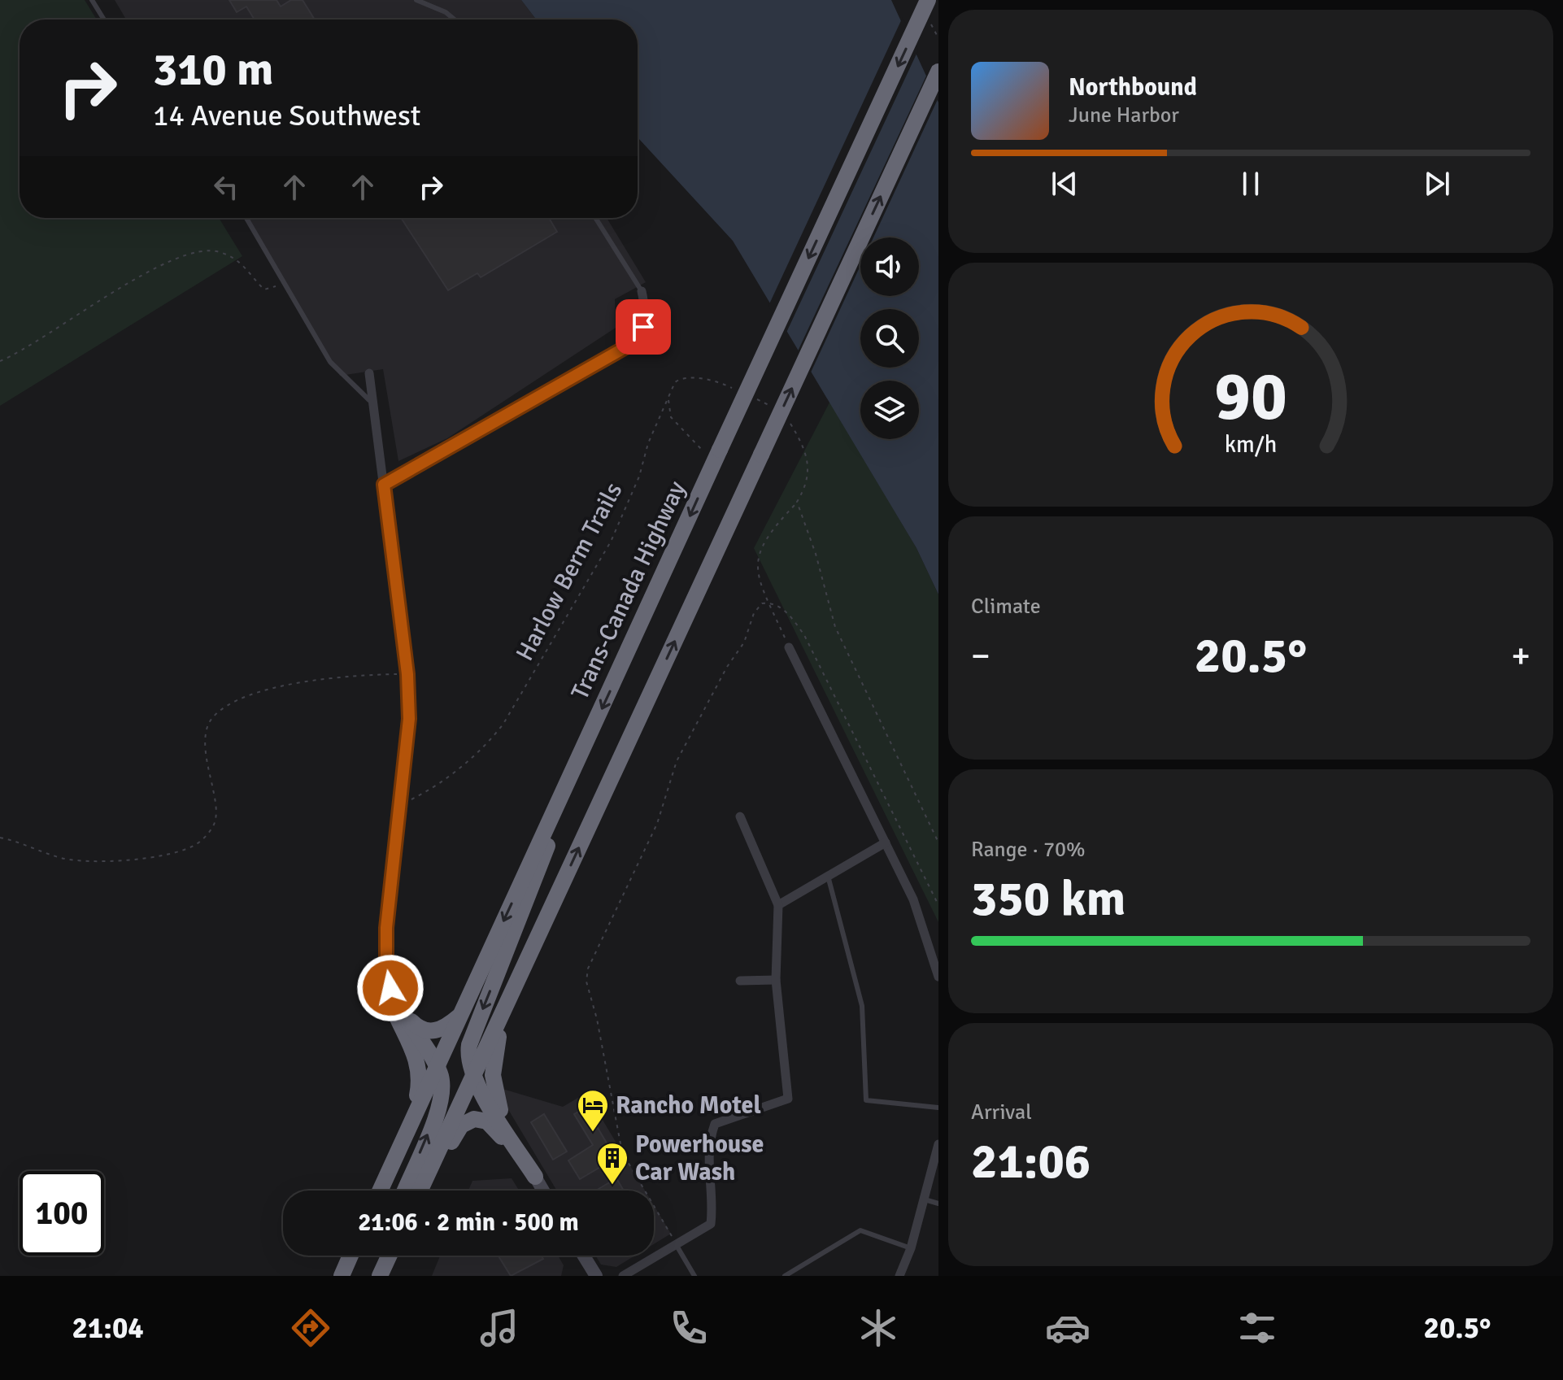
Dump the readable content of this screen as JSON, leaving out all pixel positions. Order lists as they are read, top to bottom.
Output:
{
  "streets": {
    "highway": ["Trans-Canada Highway"],
    "path": ["Harlow Berm Trails"]
  },
  "places": {
    "hotel": ["Rancho Motel"],
    "building": ["Powerhouse Car Wash"]
  },
  "page": {
    "turn": ["310 m", "14 Avenue Southwest"],
    "song": ["Northbound", "June Harbor"],
    "tile": [
      "Climate",
      ["Range · 70%", "350 km"],
      ["Arrival", "21:06"]
    ],
    "heat": ["−", "20.5°", "+"],
    "limit": "100",
    "trip": "21:06 · 2 min · 500 m",
    "tabs": ["21:04", "20.5°"],
    "gauge": ["90", "km/h"]
  }
}
